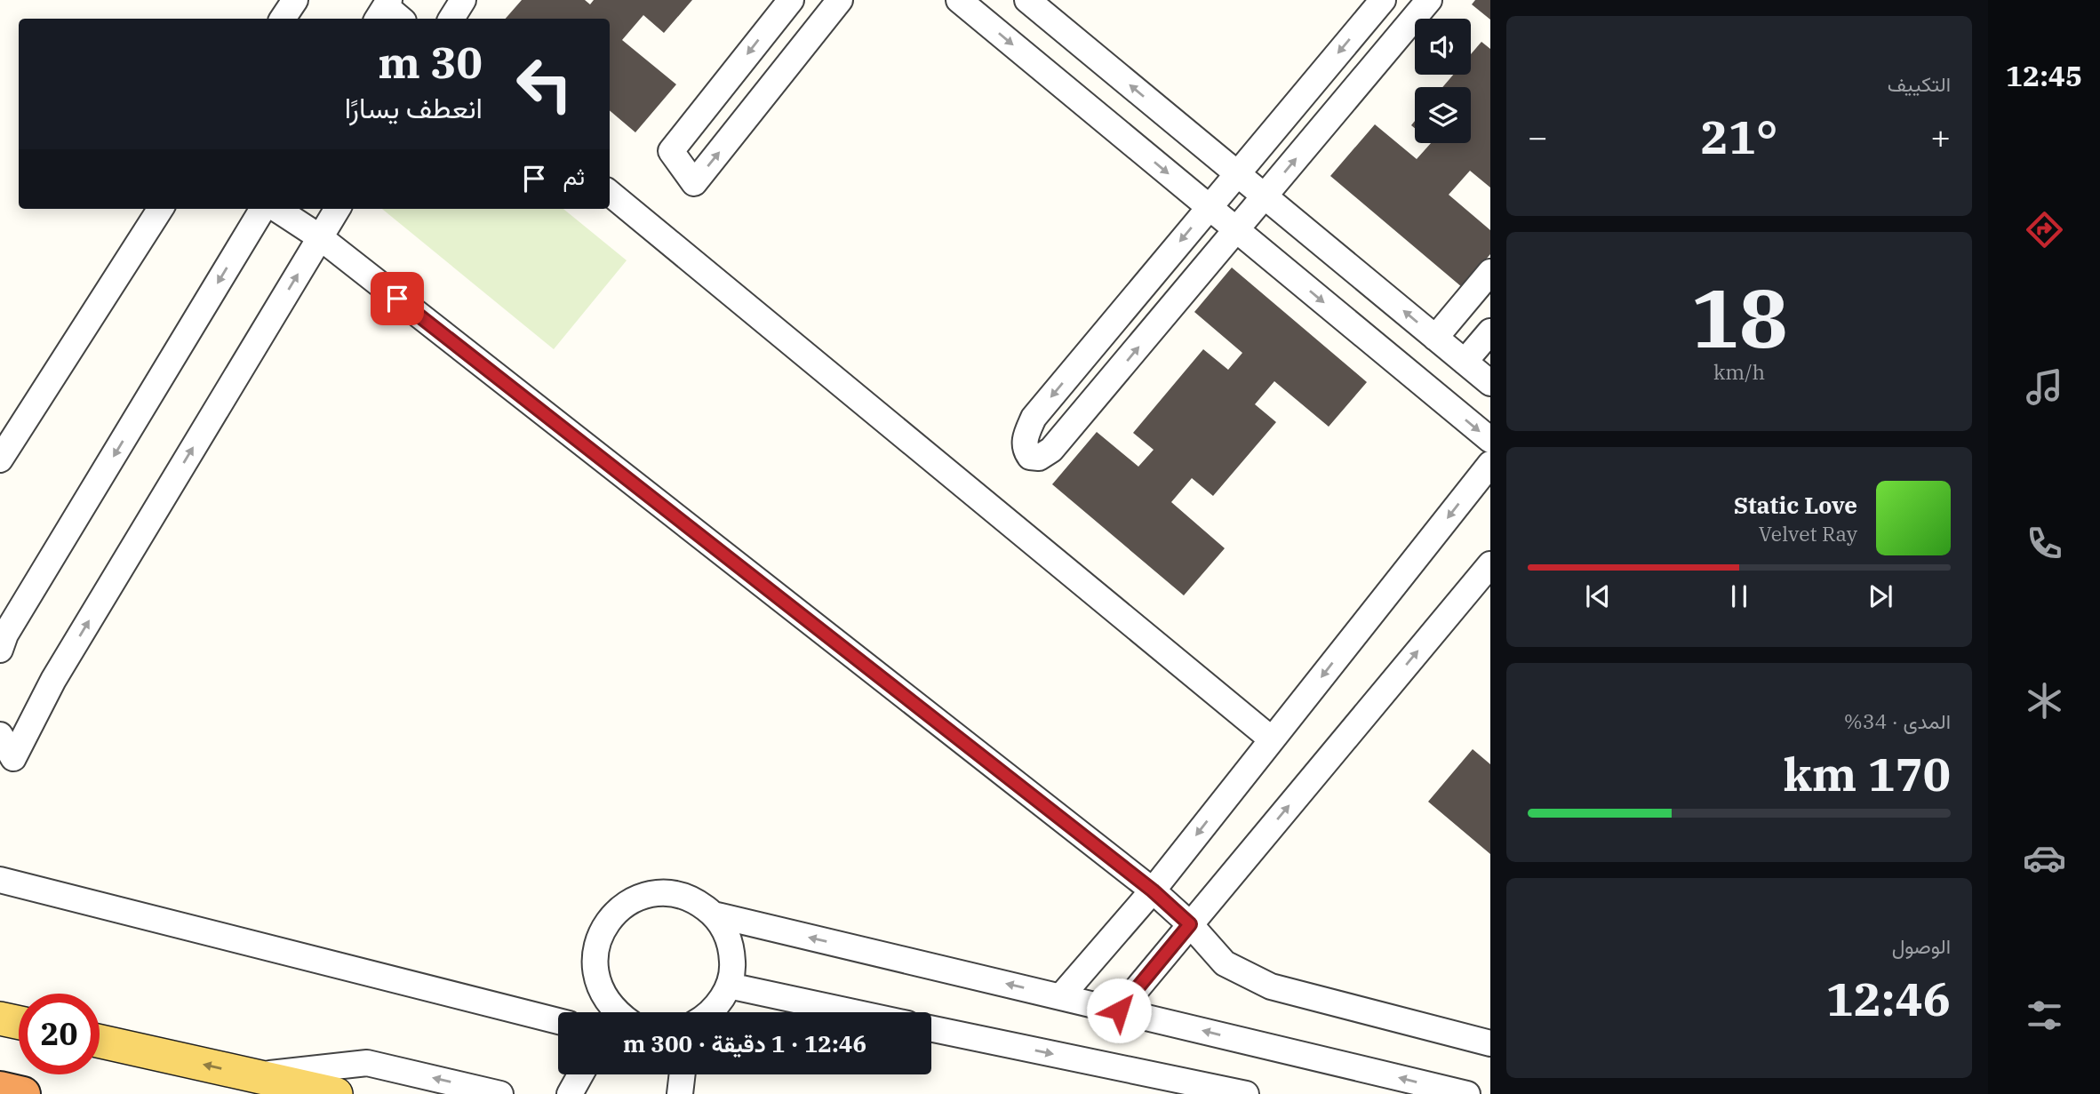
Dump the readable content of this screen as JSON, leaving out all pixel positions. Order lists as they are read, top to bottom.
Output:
{
  "page": {
    "tabs": "12:45",
    "tile": [
      "التكييف",
      ["18", "km/h"],
      ["المدى · 34%", "170 km"],
      ["الوصول", "12:46"]
    ],
    "turn": ["30 m", "انعطف يسارًا"],
    "heat": ["−", "21°", "+"],
    "then": "ثم",
    "song": ["Static Love", "Velvet Ray"],
    "limit": "20",
    "trip": "12:46 · 1 دقيقة · 300 m"
  }
}
